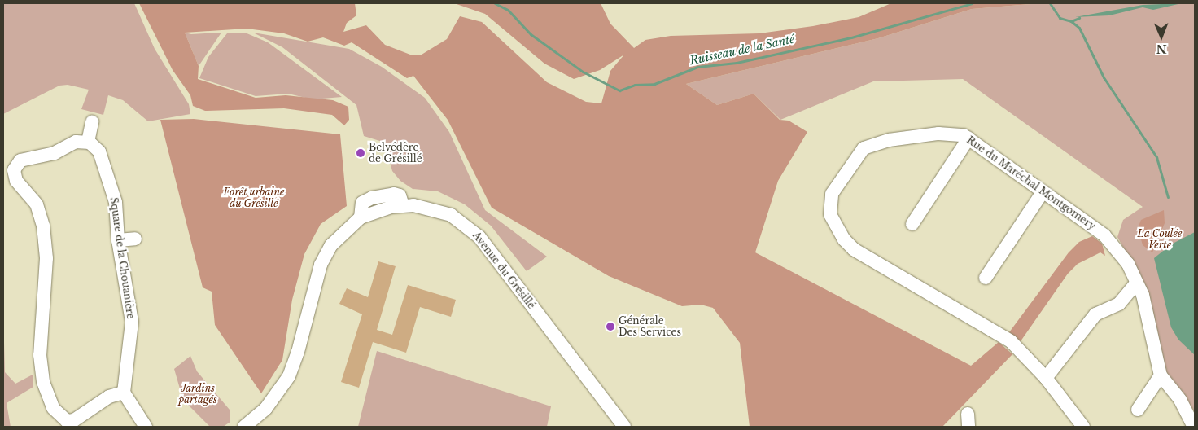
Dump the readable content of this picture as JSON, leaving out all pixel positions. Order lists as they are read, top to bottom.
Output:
{
  "streets": {
    "street": ["Rue du Maréchal Montgomery", "Square de la Chouanière", "Avenue du Grésillé"]
  },
  "water": ["Ruisseau de la Santé"],
  "parks": ["Forêt urbaine du Grésillé", "La Coulée Verte", "Jardins partagés"],
  "places": ["Belvédère de Grésillé", "Générale Des Services"],
  "north": "bottom"
}
